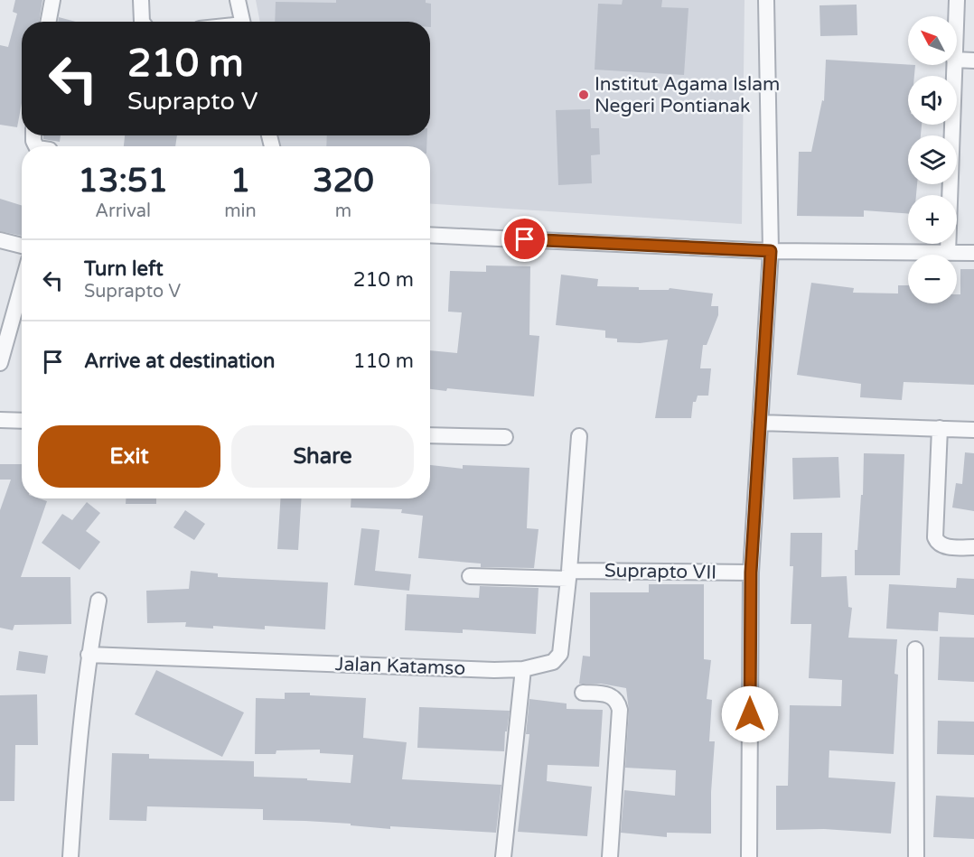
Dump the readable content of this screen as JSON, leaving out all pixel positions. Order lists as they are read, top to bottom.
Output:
{
  "streets": {
    "street": ["Suprapto VII", "Jalan Katamso"]
  },
  "crossings": [
    ["Suprapto VII", "Jalan Katamso"]
  ],
  "places": ["Institut Agama Islam Negeri Pontianak"],
  "north": "top left",
  "page": {
    "map_buttons": ["+", "−"],
    "turn": ["210 m", "Suprapto V"],
    "eta": [
      "13:51",
      "Arrival",
      "1",
      "min",
      "320",
      "m"
    ],
    "list": [
      {
        "name": "Turn left",
        "note": "Suprapto V",
        "value": "210 m"
      },
      {
        "name": "Arrive at destination",
        "value": "110 m"
      }
    ],
    "buttons": ["Exit", "Share"]
  }
}
